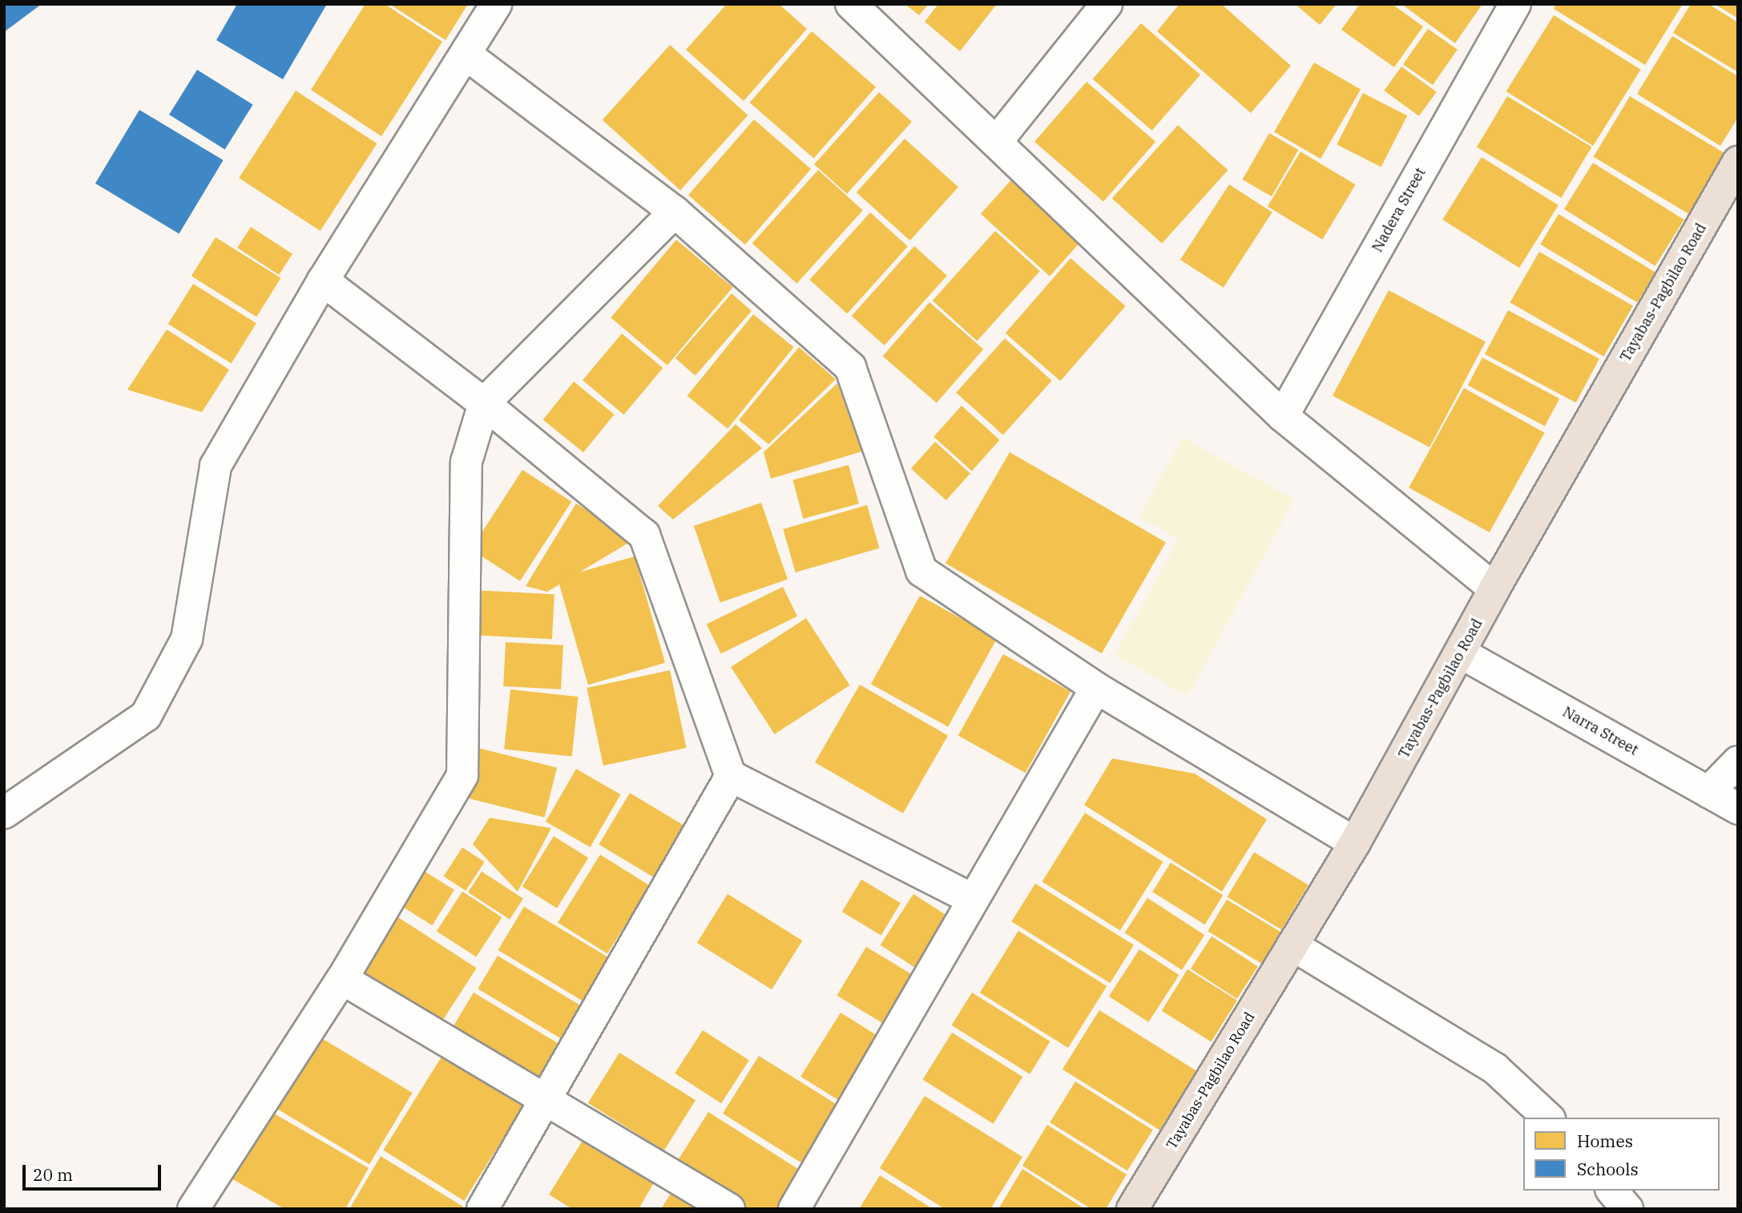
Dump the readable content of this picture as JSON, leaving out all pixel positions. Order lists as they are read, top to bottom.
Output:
{
  "streets": {
    "main road": ["Tayabas-Pagbilao Road"],
    "street": ["Nadera Street", "Narra Street"]
  },
  "crossings": [
    ["Tayabas-Pagbilao Road", "Narra Street"]
  ],
  "legend": ["Homes", "Schools"],
  "scale_bar": "20 m"
}
